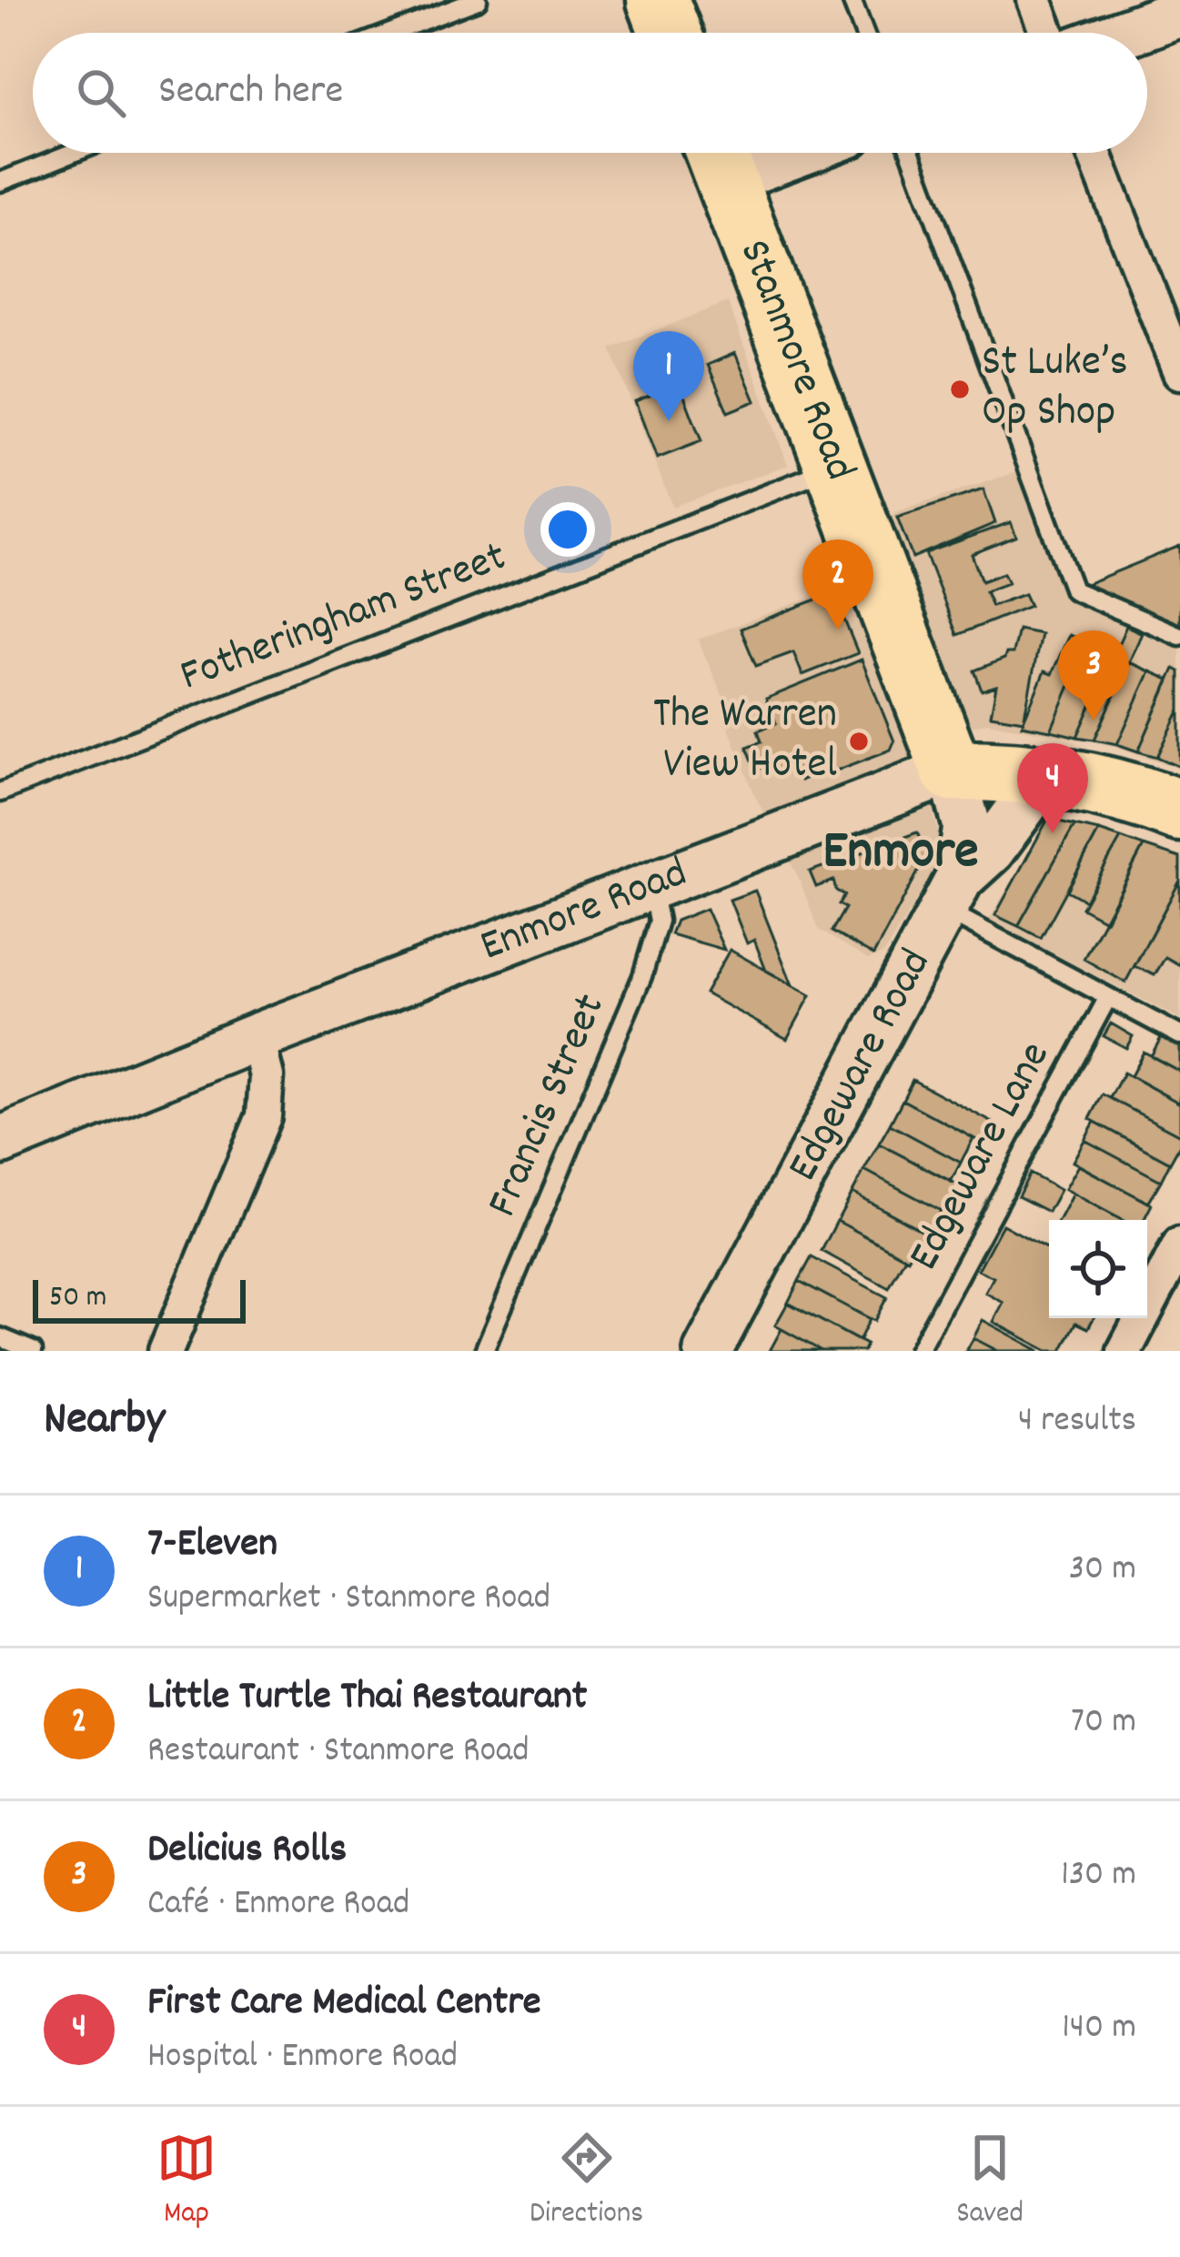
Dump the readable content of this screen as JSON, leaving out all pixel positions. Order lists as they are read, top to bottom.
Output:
{
  "streets": {
    "highway": ["Stanmore Road", "Enmore Road"],
    "main road": ["Edgeware Road"],
    "lane": ["Fotheringham Street", "Francis Street", "Edgeware Lane"]
  },
  "crossings": [
    ["Stanmore Road", "Fotheringham Street"],
    ["Stanmore Road", "Enmore Road"],
    ["Stanmore Road", "Edgeware Road"],
    ["Enmore Road", "Edgeware Road"],
    ["Enmore Road", "Francis Street"]
  ],
  "districts": ["Enmore"],
  "places": ["St Luke’s Op Shop", "The Warren View Hotel"],
  "scale_bar": "50 m",
  "page": {
    "search": "Search here",
    "pins": [
      "1",
      "2",
      "3",
      "4"
    ],
    "scale": "50 m",
    "heading": ["Nearby", "4 results"],
    "list": [
      {
        "mark": "1",
        "name": "7-Eleven",
        "note": "Supermarket · Stanmore Road",
        "value": "30 m"
      },
      {
        "mark": "2",
        "name": "Little Turtle Thai Restaurant",
        "note": "Restaurant · Stanmore Road",
        "value": "70 m"
      },
      {
        "mark": "3",
        "name": "Delicius Rolls",
        "note": "Café · Enmore Road",
        "value": "130 m"
      },
      {
        "mark": "4",
        "name": "First Care Medical Centre",
        "note": "Hospital · Enmore Road",
        "value": "140 m"
      }
    ],
    "nav": ["Map", "Directions", "Saved"]
  }
}
